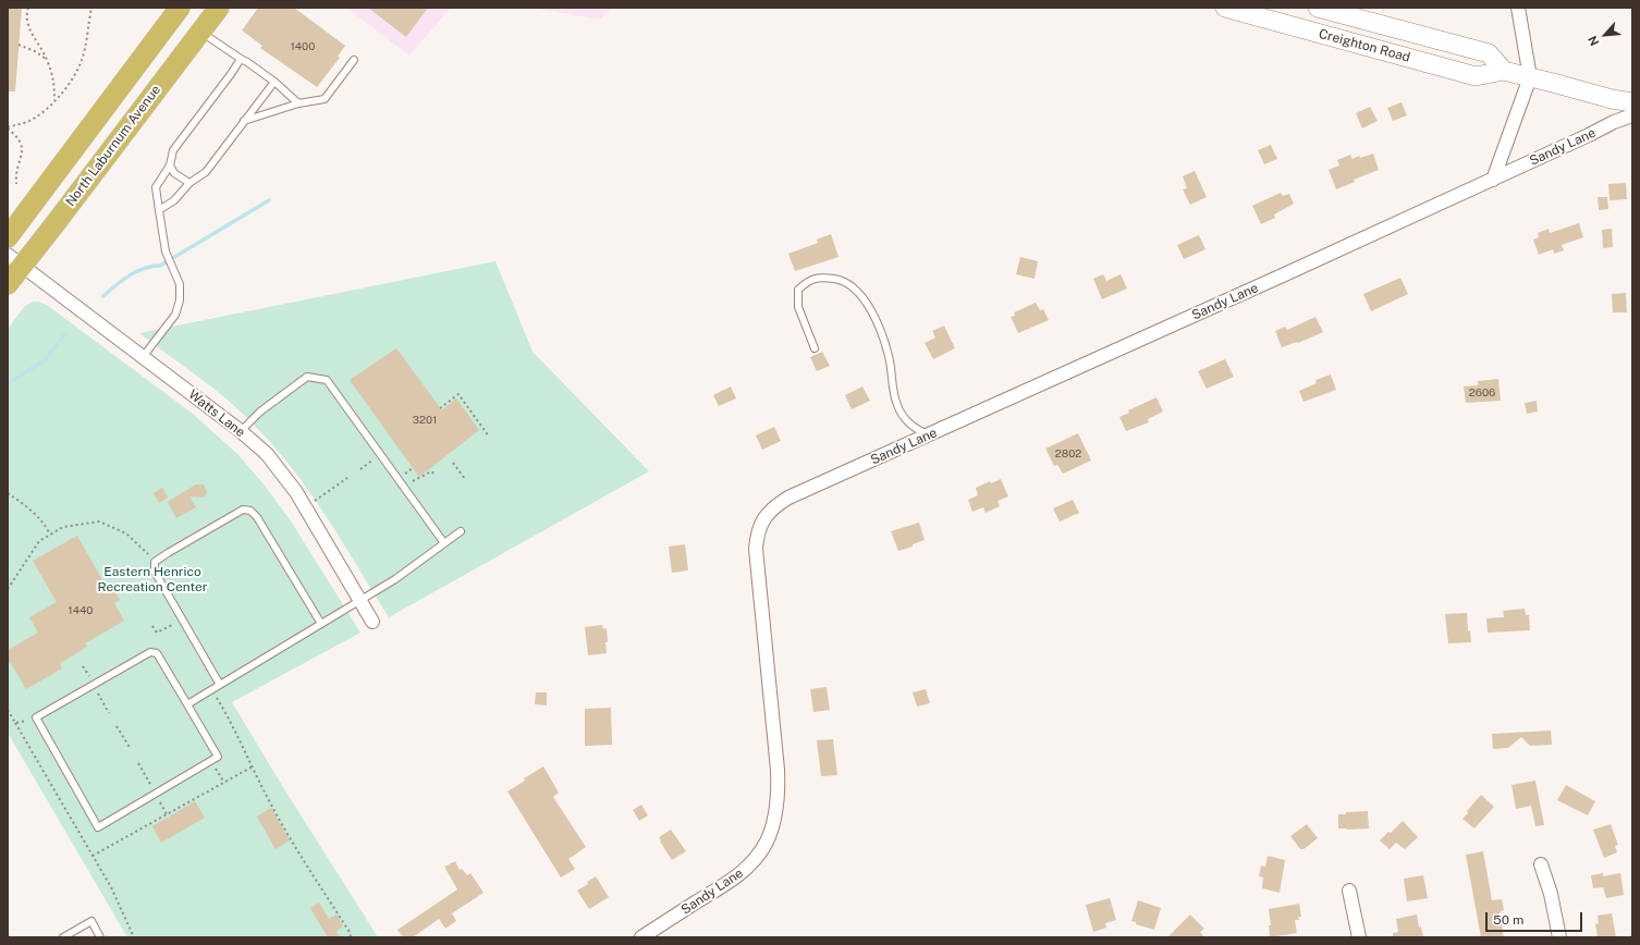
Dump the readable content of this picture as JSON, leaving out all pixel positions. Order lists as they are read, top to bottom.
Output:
{
  "streets": {
    "main road": ["Creighton Road", "North Laburnum Avenue"],
    "street": ["Sandy Lane", "Watts Lane"]
  },
  "crossings": [
    ["North Laburnum Avenue", "Watts Lane"]
  ],
  "parks": ["Eastern Henrico Recreation Center"],
  "house_numbers": [
    "1400",
    "2606",
    "3201",
    "2802",
    "1440"
  ],
  "scale_bar": "50 m",
  "north": "bottom left"
}
